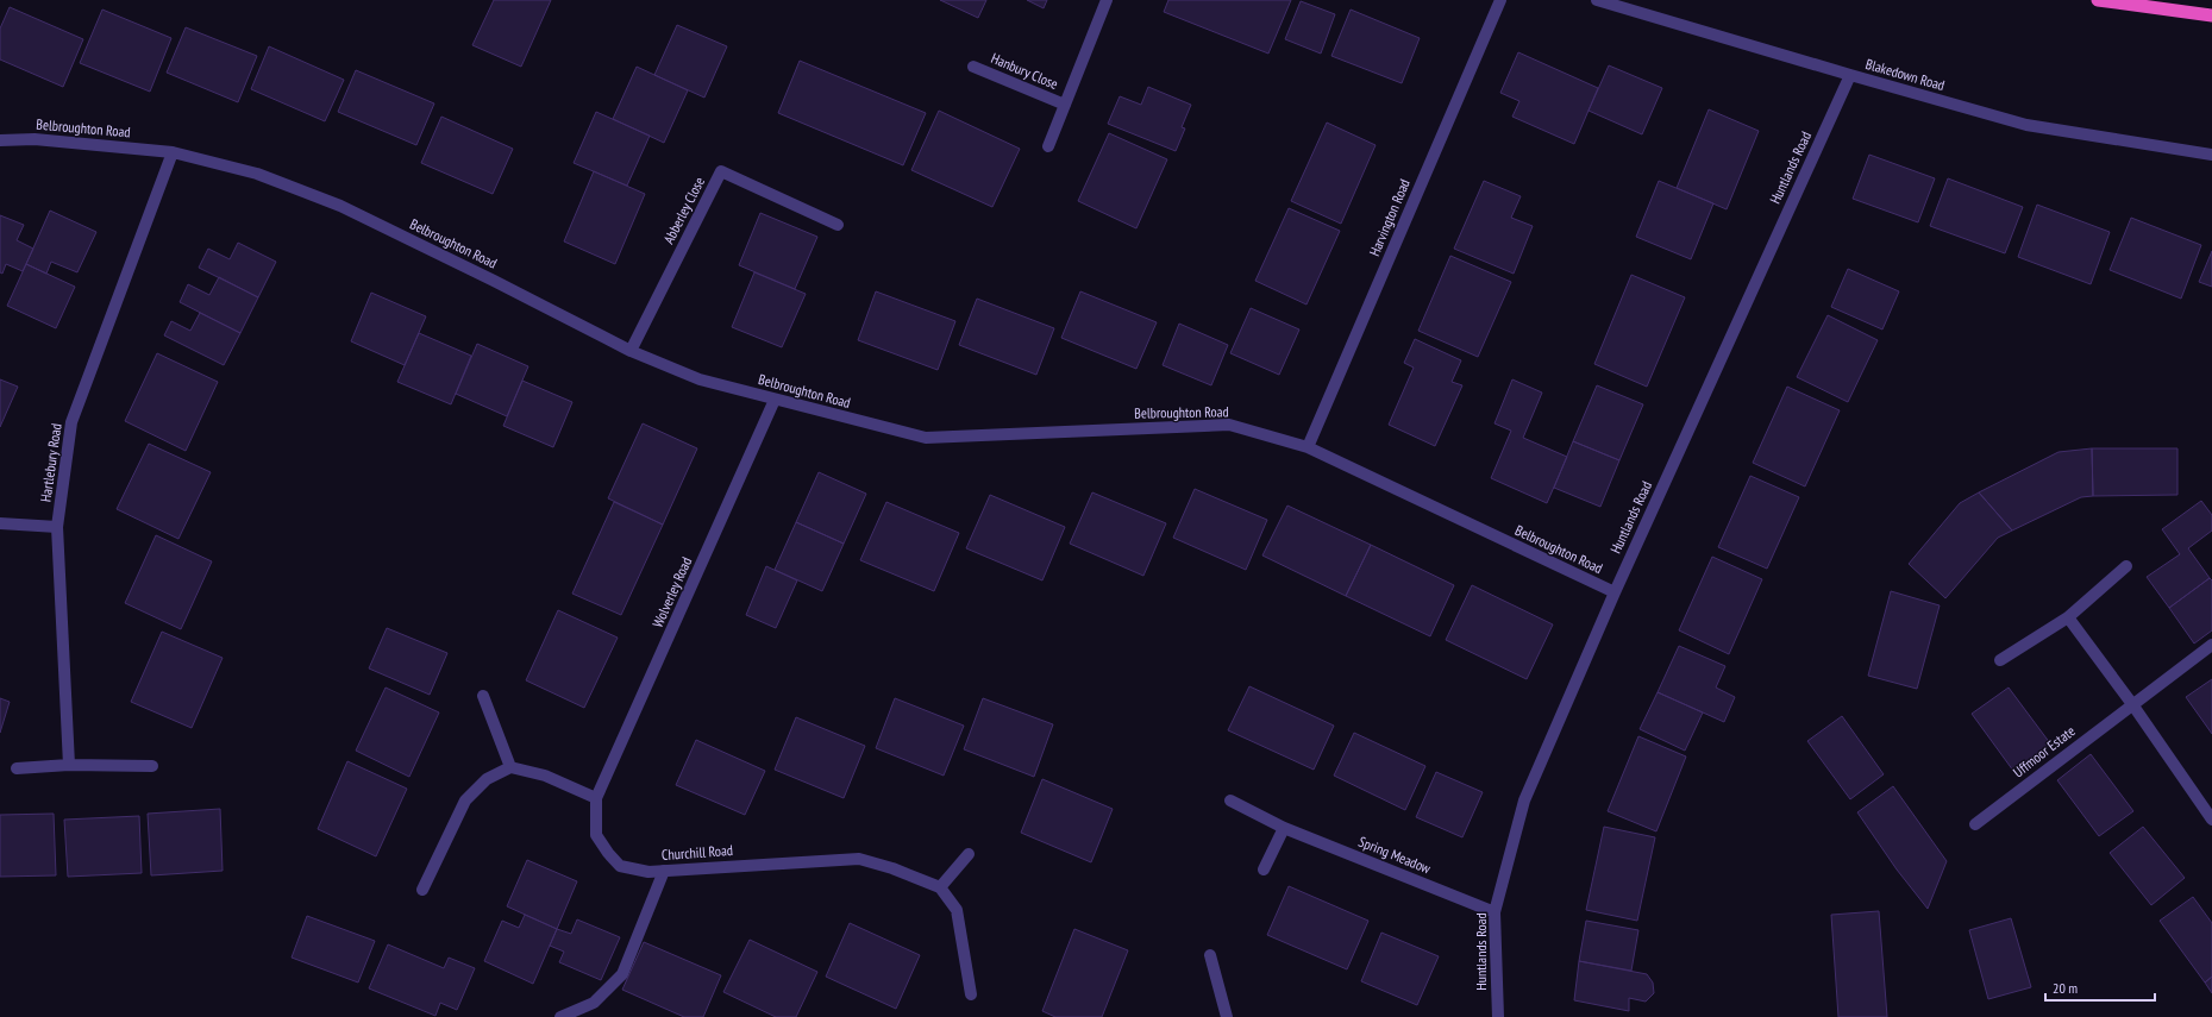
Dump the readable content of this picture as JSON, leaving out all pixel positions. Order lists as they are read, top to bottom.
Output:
{
  "streets": {
    "street": [
      "Hanbury Close",
      "Blakedown Road",
      "Belbroughton Road",
      "Huntlands Road",
      "Abberley Close",
      "Harvington Road",
      "Hartlebury Road",
      "Wolverley Road",
      "Uffmoor Estate",
      "Churchill Road",
      "Spring Meadow"
    ]
  },
  "crossings": [
    ["Blakedown Road", "Huntlands Road"],
    ["Belbroughton Road", "Huntlands Road"],
    ["Belbroughton Road", "Abberley Close"],
    ["Belbroughton Road", "Harvington Road"],
    ["Belbroughton Road", "Hartlebury Road"],
    ["Belbroughton Road", "Wolverley Road"],
    ["Huntlands Road", "Spring Meadow"],
    ["Wolverley Road", "Churchill Road"]
  ],
  "scale_bar": "20 m"
}
